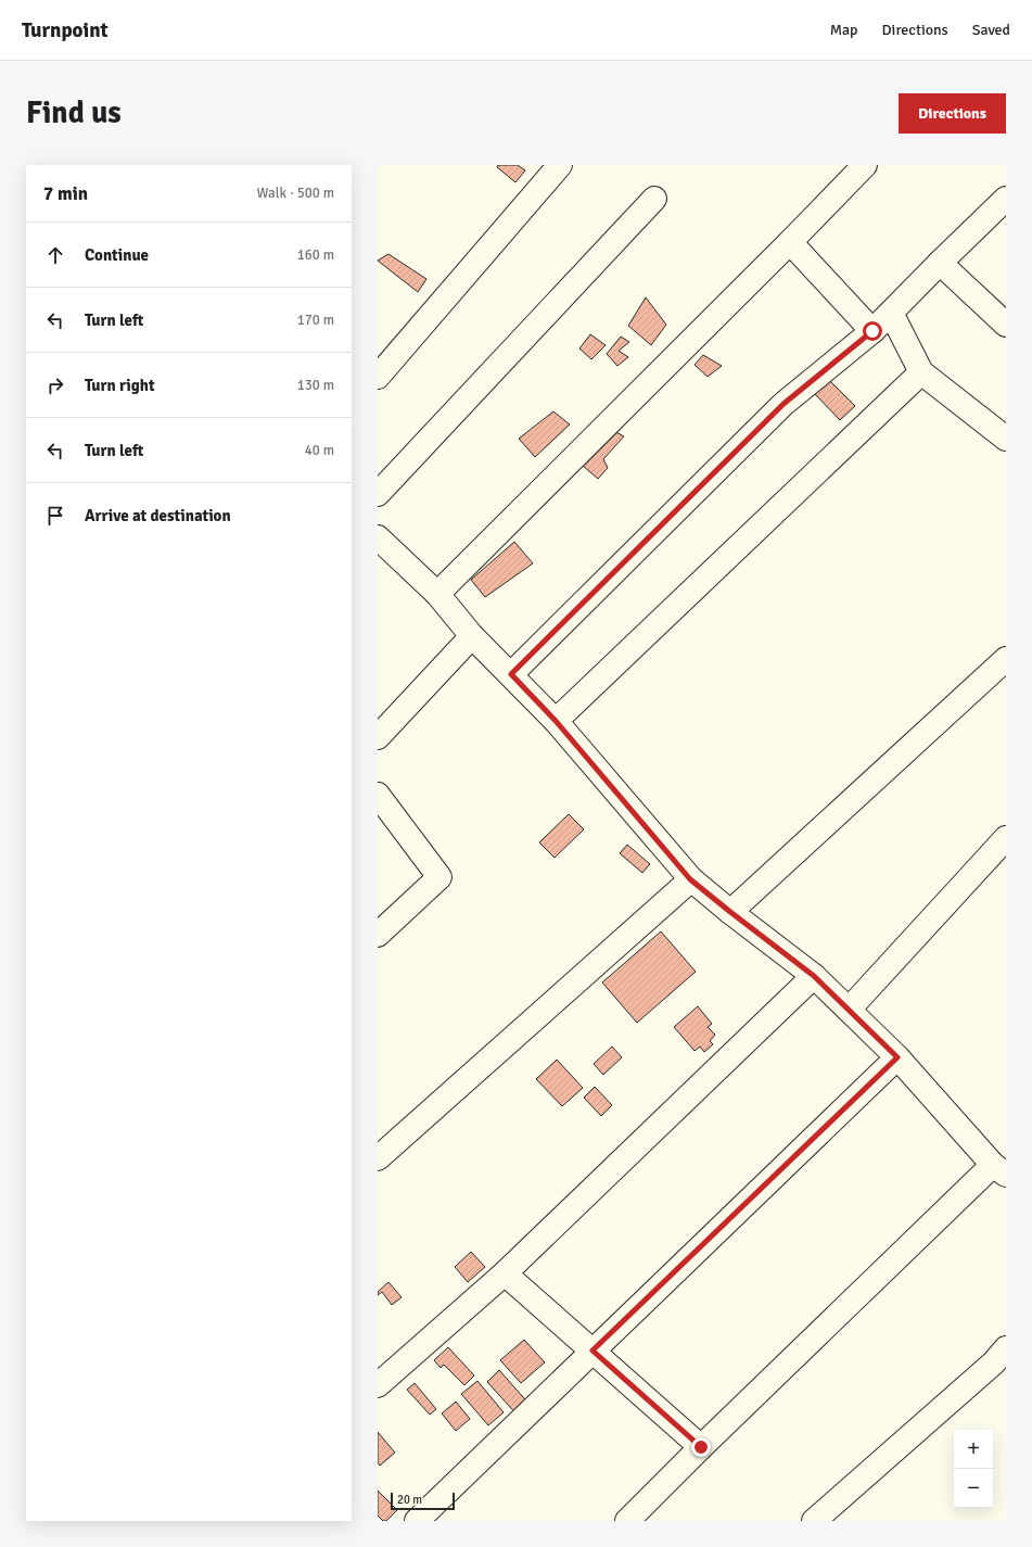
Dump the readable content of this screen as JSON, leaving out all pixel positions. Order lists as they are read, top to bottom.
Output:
{
  "scale_bar": "20 m",
  "page": {
    "header": "Turnpoint",
    "nav": ["Map", "Directions", "Saved"],
    "buttons": "Directions",
    "title": "Find us",
    "heading": ["7 min", "Walk · 500 m"],
    "list": [
      ["Continue", "160 m"],
      ["Turn left", "170 m"],
      ["Turn right", "130 m"],
      ["Turn left", "40 m"],
      "Arrive at destination"
    ],
    "map_buttons": ["+", "−"],
    "scale": "20 m"
  }
}
